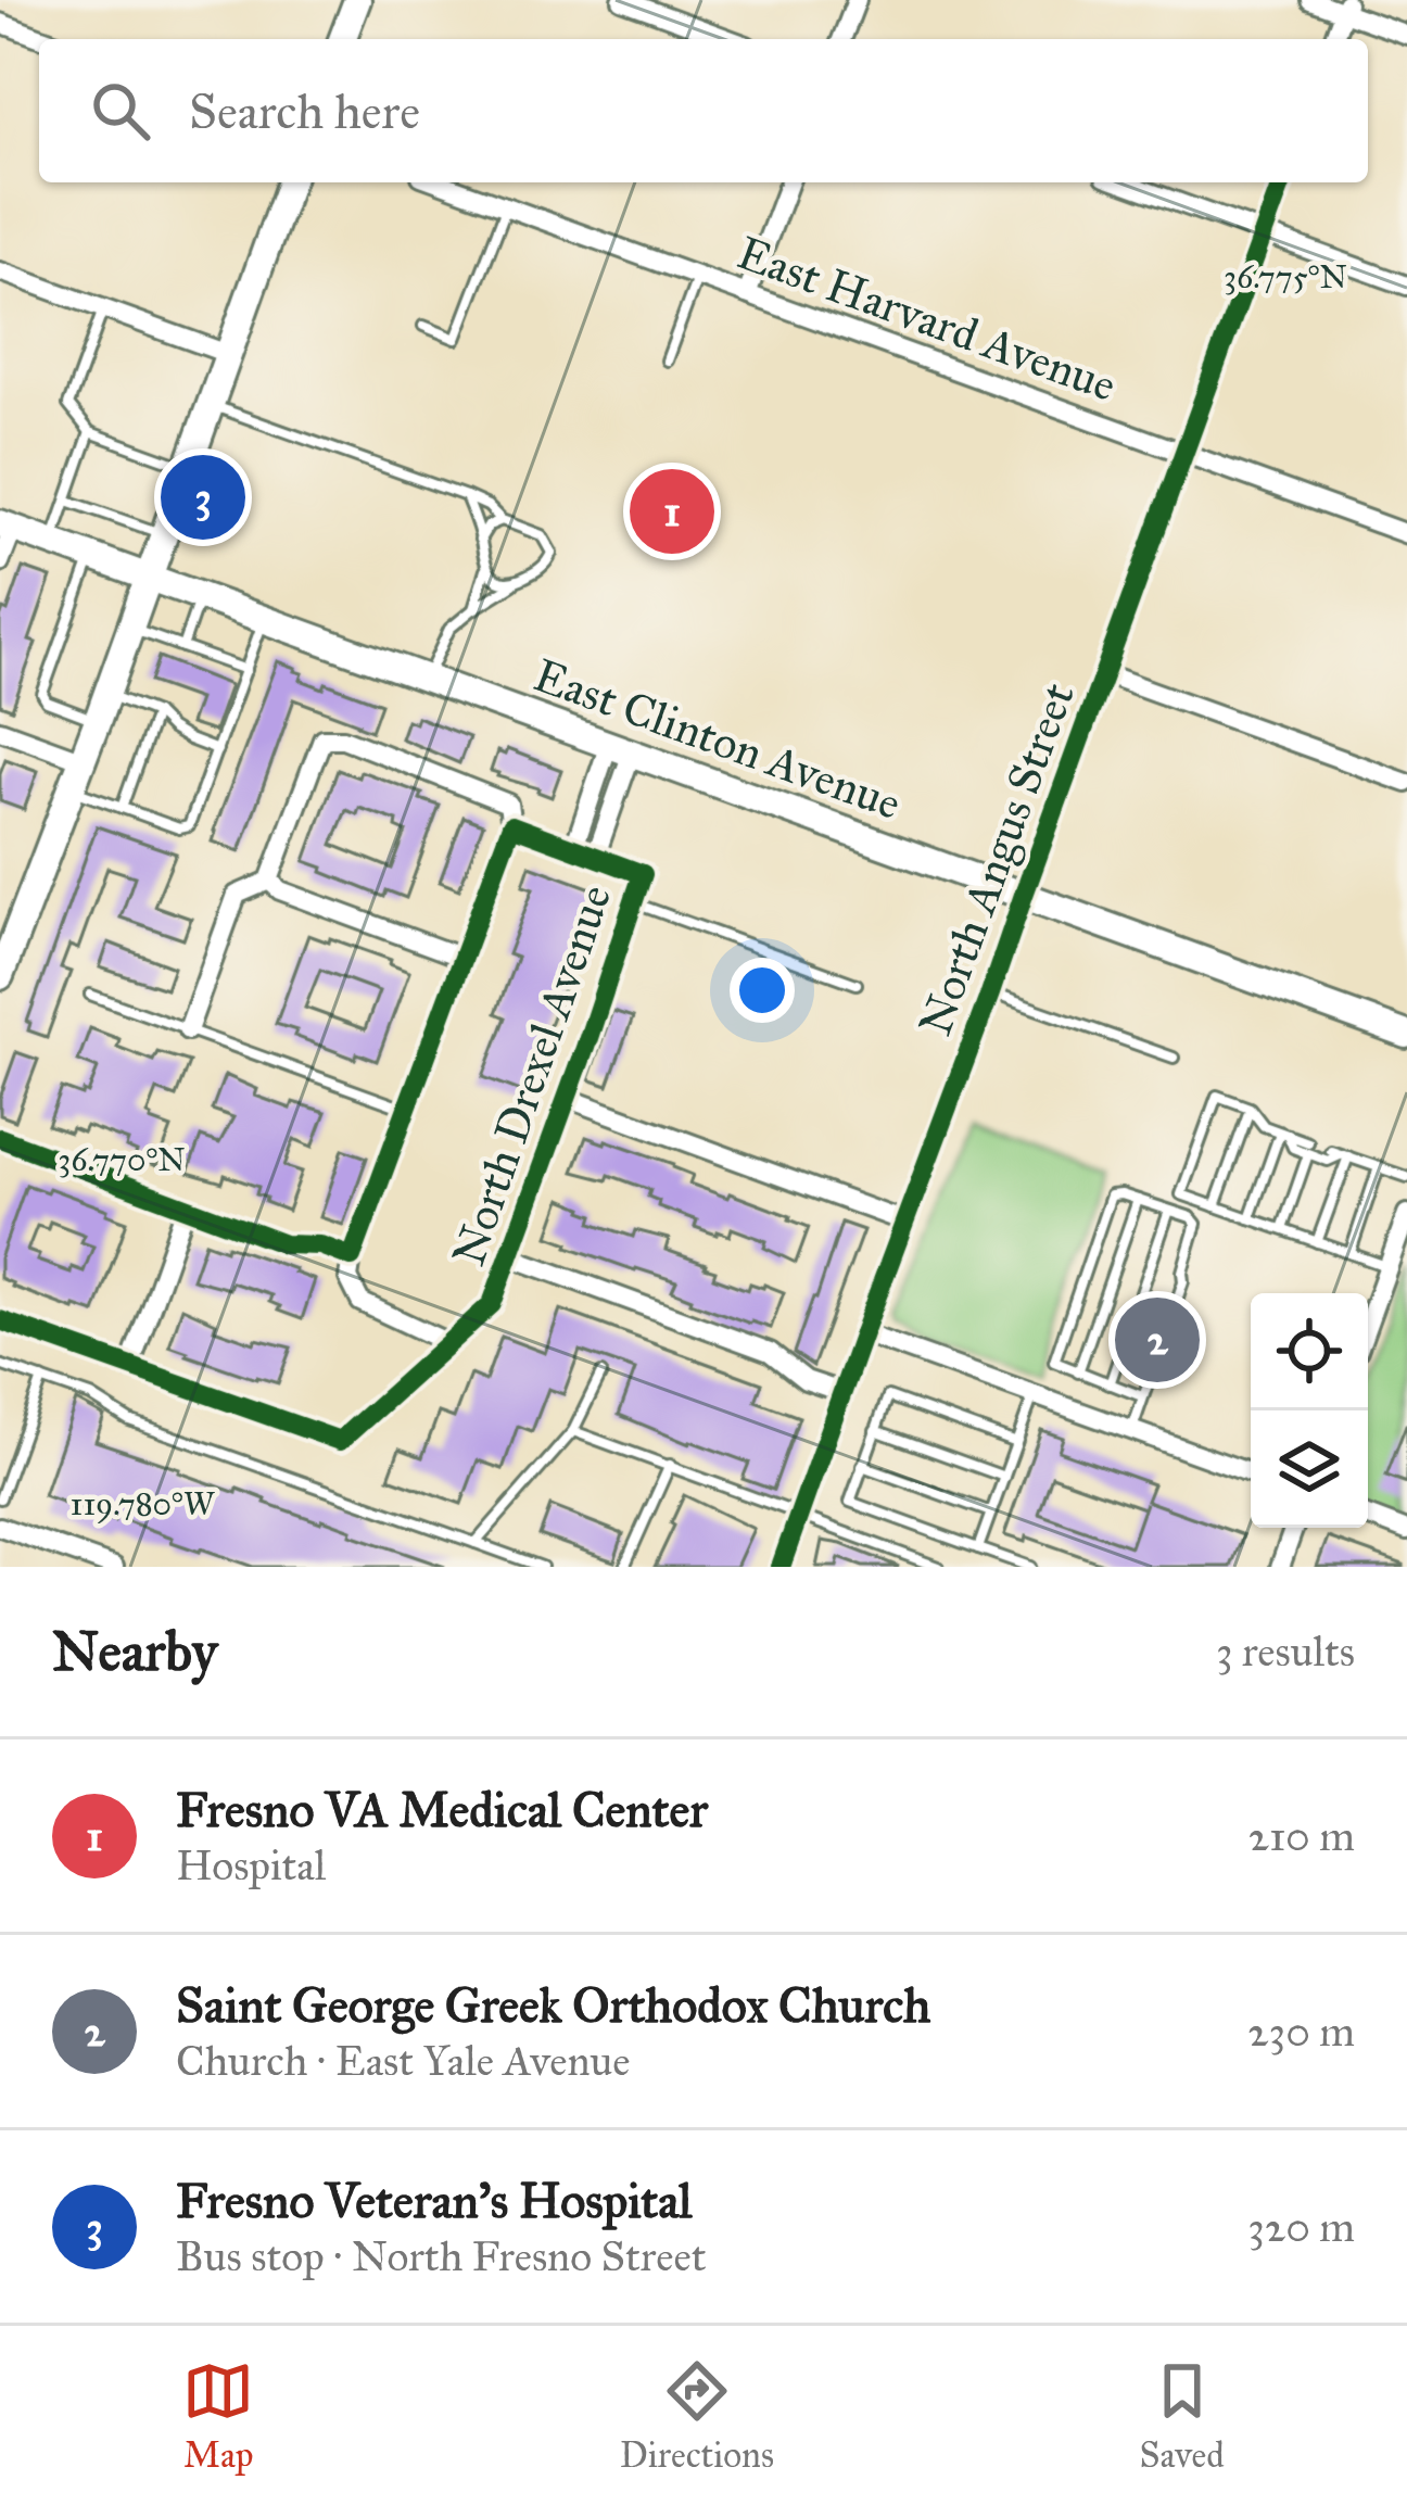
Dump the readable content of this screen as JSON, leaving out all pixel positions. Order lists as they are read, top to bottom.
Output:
{
  "streets": {
    "main road": ["East Clinton Avenue"],
    "street": ["East Harvard Avenue", "North Angus Street", "North Drexel Avenue"]
  },
  "crossings": [
    ["East Harvard Avenue", "North Angus Street"],
    ["East Clinton Avenue", "North Angus Street"],
    ["East Clinton Avenue", "North Drexel Avenue"]
  ],
  "page": {
    "search": "Search here",
    "pins": ["3", "1", "2"],
    "heading": ["Nearby", "3 results"],
    "list": [
      {
        "mark": "1",
        "name": "Fresno VA Medical Center",
        "note": "Hospital",
        "value": "210 m"
      },
      {
        "mark": "2",
        "name": "Saint George Greek Orthodox Church",
        "note": "Church · East Yale Avenue",
        "value": "230 m"
      },
      {
        "mark": "3",
        "name": "Fresno Veteran's Hospital",
        "note": "Bus stop · North Fresno Street",
        "value": "320 m"
      }
    ],
    "nav": ["Map", "Directions", "Saved"]
  },
  "coordinates": ["36.775°N", "36.770°N", "119.780°W"]
}
